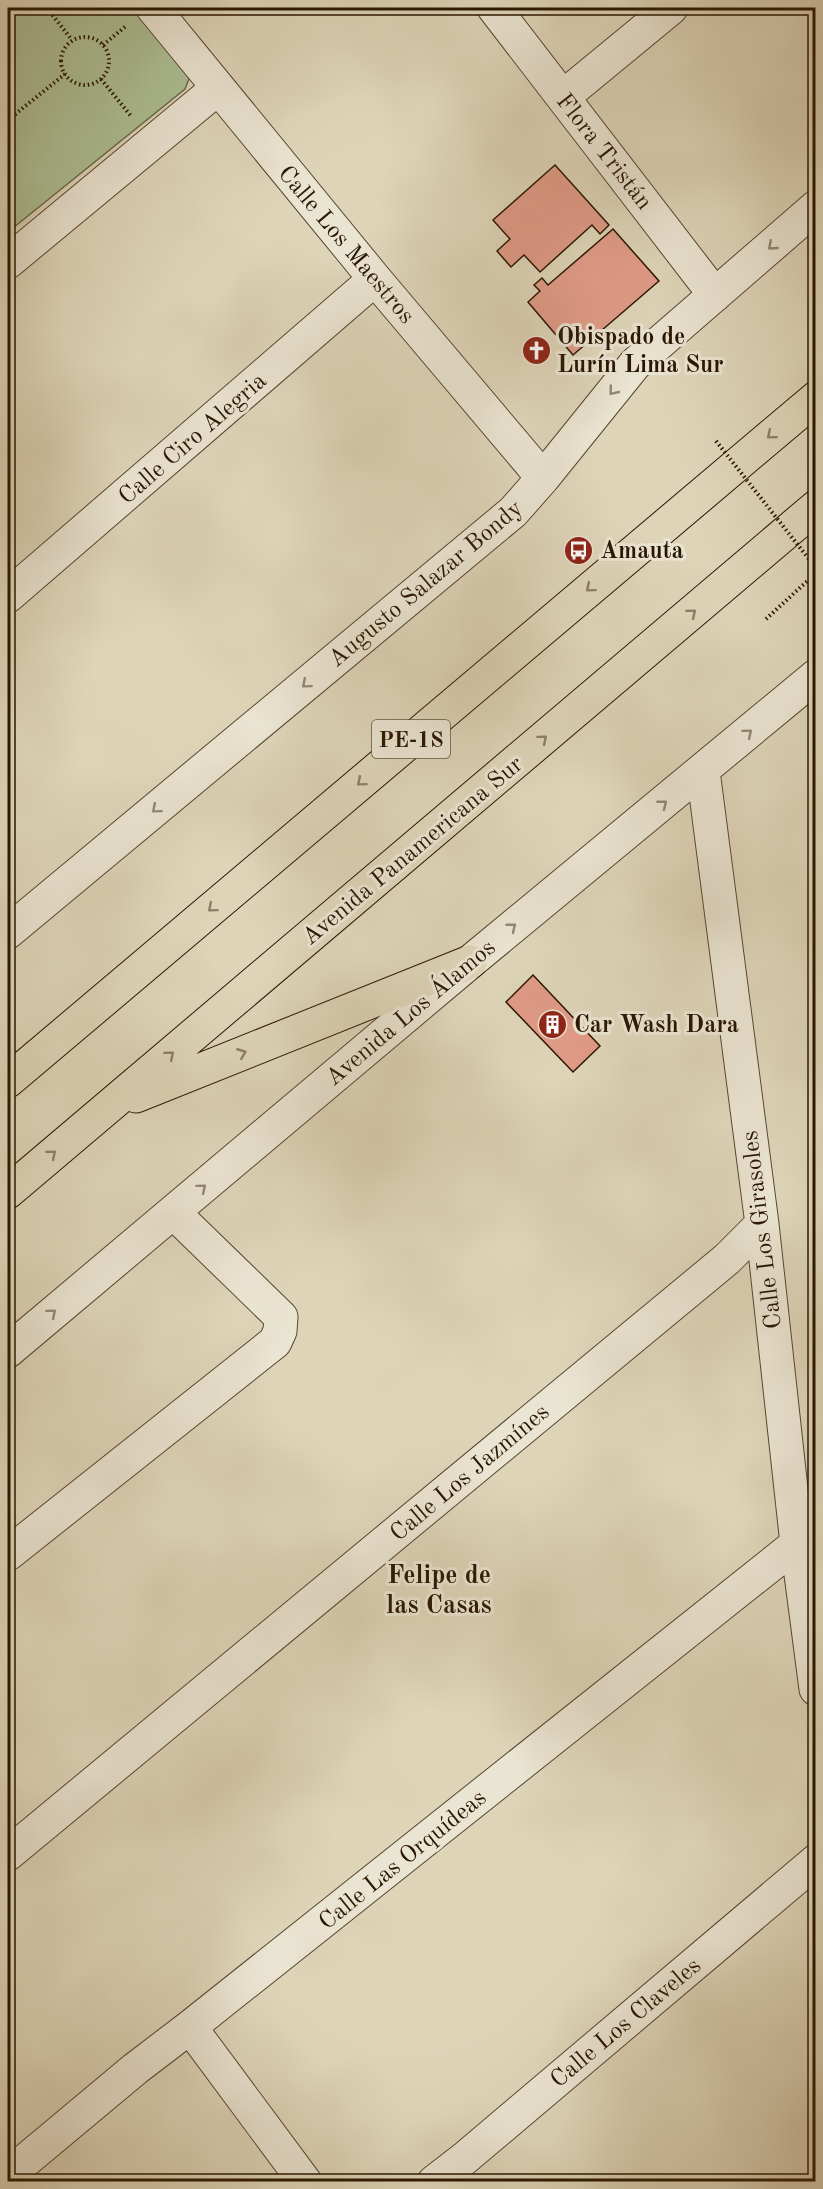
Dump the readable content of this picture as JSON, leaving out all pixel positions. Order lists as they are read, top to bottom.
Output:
{
  "streets": {
    "highway": ["PE-1S", "Avenida Panamericana Sur"],
    "street": [
      "Flora Tristán",
      "Calle Los Maestros",
      "Calle Ciro Alegria",
      "Augusto Salazar Bondy",
      "Avenida Los Álamos",
      "Calle Los Girasoles",
      "Calle Los Jazmínes",
      "Calle Las Orquídeas",
      "Calle Los Claveles"
    ]
  },
  "crossings": [
    ["Flora Tristán", "Augusto Salazar Bondy"],
    ["Calle Los Maestros", "Calle Ciro Alegria"],
    ["Calle Los Maestros", "Augusto Salazar Bondy"],
    ["Avenida Los Álamos", "Calle Los Girasoles"],
    ["Calle Los Girasoles", "Calle Los Jazmínes"],
    ["Calle Los Girasoles", "Calle Las Orquídeas"]
  ],
  "one_way": ["Augusto Salazar Bondy", "Avenida Los Álamos"],
  "districts": ["Felipe de las Casas"],
  "places": {
    "church": ["Obispado de Lurín Lima Sur"],
    "bus stop": ["Amauta"],
    "building": ["Car Wash Dara"]
  }
}
